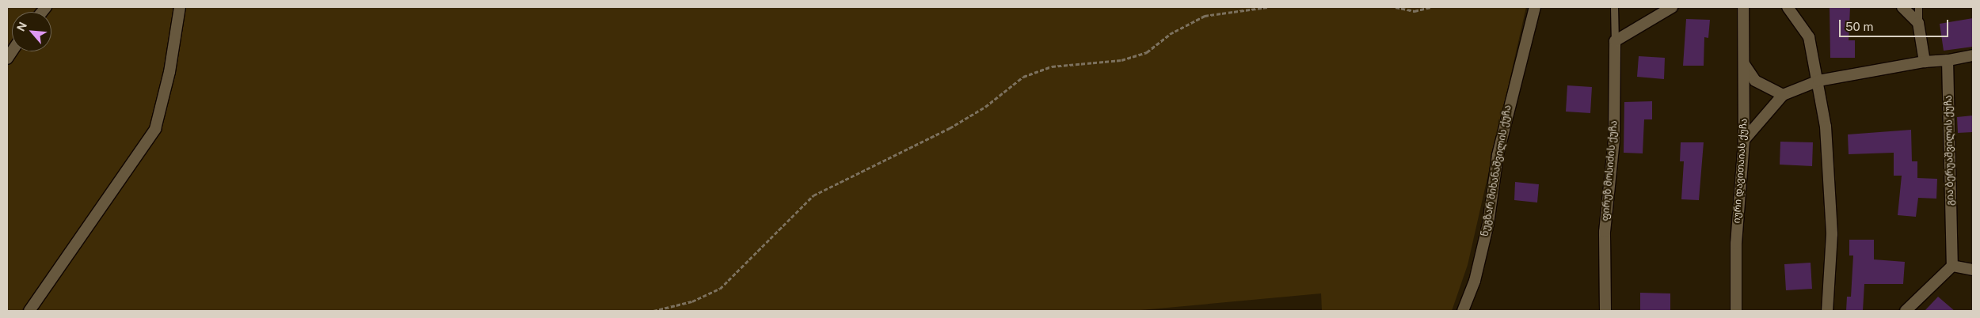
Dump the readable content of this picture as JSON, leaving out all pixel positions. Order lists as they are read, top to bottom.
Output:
{
  "streets": {
    "street": [
      "გია ბერუაშვილის ქუჩა",
      "ნუგზარ მიხანაშვილის ქუჩა",
      "ფირუზ მოსიძის ქუჩა",
      "იური დავითაიას ქუჩა"
    ]
  },
  "scale_bar": "50 m",
  "north": "top left"
}
